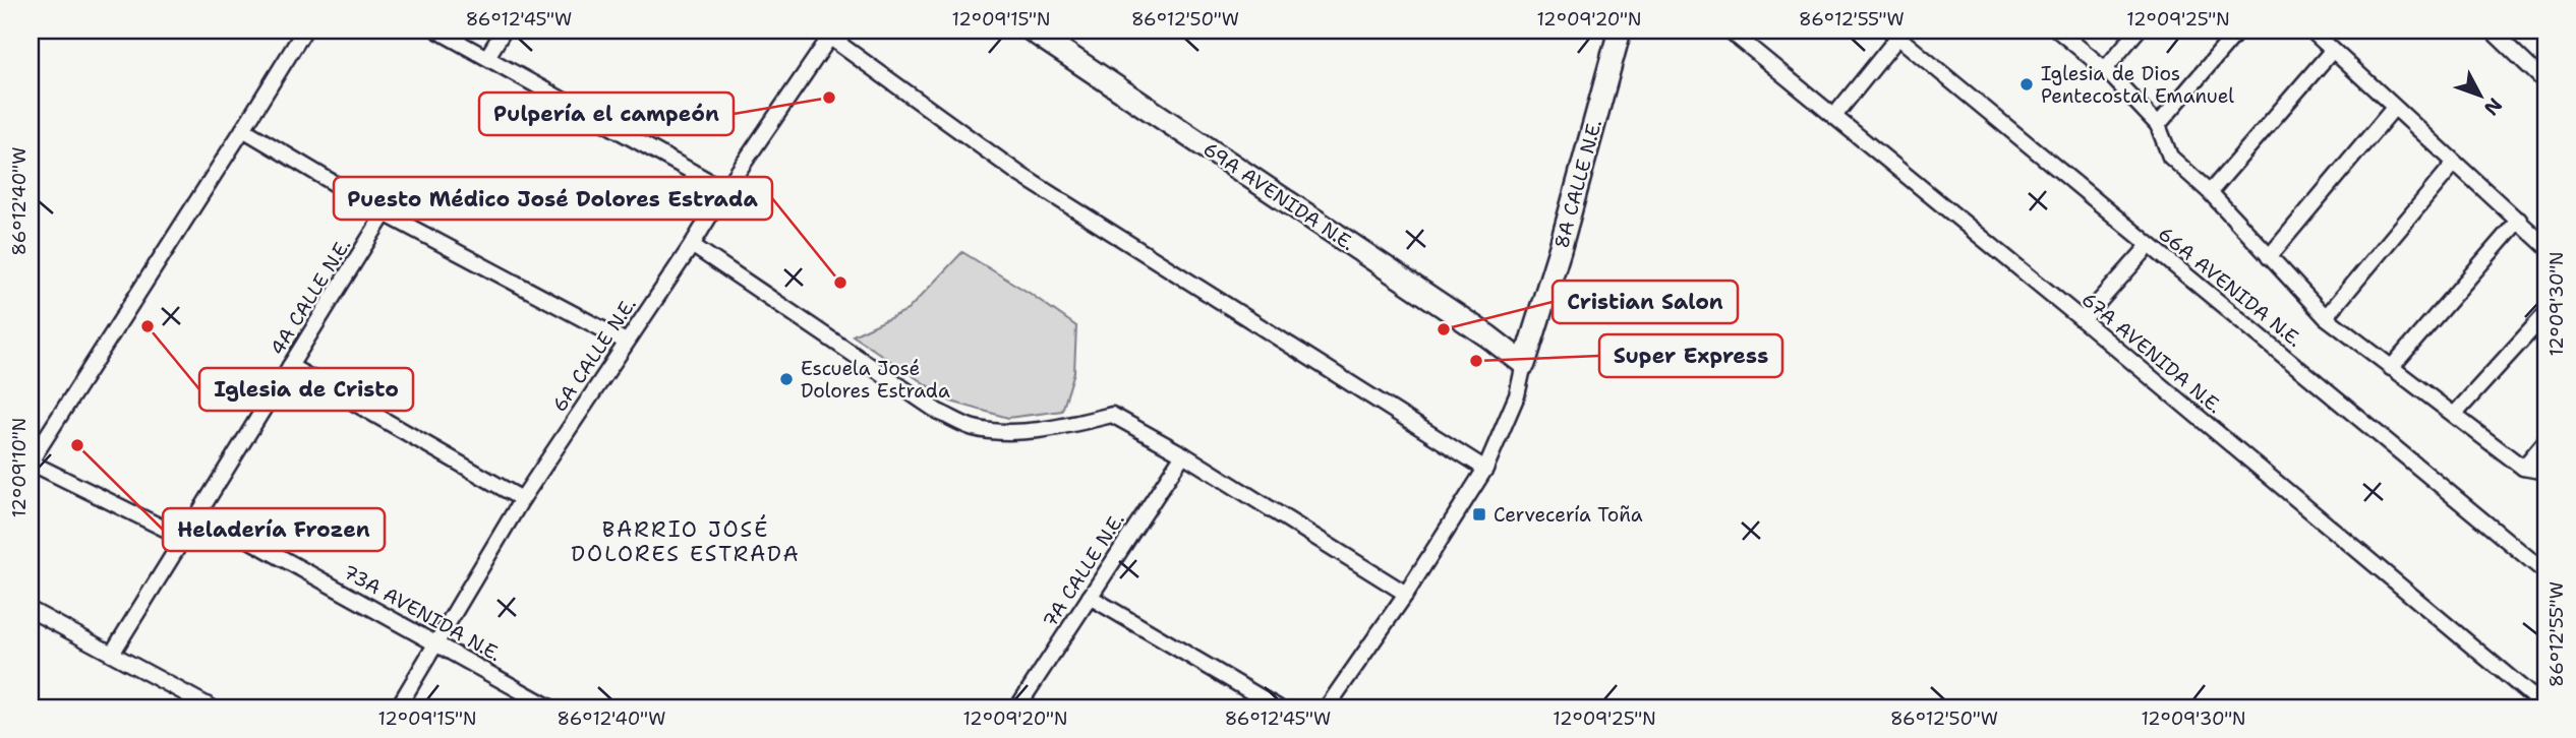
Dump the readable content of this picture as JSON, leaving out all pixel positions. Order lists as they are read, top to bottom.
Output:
{
  "streets": {
    "street": [
      "8A CALLE N.E.",
      "69A AVENIDA N.E.",
      "66A AVENIDA N.E.",
      "4A CALLE N.E.",
      "67A AVENIDA N.E.",
      "6A CALLE N.E.",
      "7A CALLE N.E.",
      "73A AVENIDA N.E."
    ]
  },
  "crossings": [
    ["8A CALLE N.E.", "69A AVENIDA N.E."],
    ["4A CALLE N.E.", "73A AVENIDA N.E."],
    ["6A CALLE N.E.", "73A AVENIDA N.E."]
  ],
  "districts": ["BARRIO JOSÉ DOLORES ESTRADA"],
  "places": {
    "other": [
      "Iglesia de Dios Pentecostal Emanuel",
      "Pulpería el campeón",
      "Puesto Médico José Dolores Estrada",
      "Iglesia de Cristo",
      "Cristian Salon",
      "Super Express",
      "Escuela José Dolores Estrada",
      "Heladería Frozen"
    ],
    "transit": ["Cervecería Toña"]
  },
  "north": "bottom right",
  "coordinates": [
    "86°12'45\"W",
    "12°09'15\"N",
    "86°12'50\"W",
    "12°09'20\"N",
    "86°12'55\"W",
    "12°09'25\"N",
    "86°12'40\"W",
    "12°09'30\"N",
    "12°09'10\"N"
  ]
}
